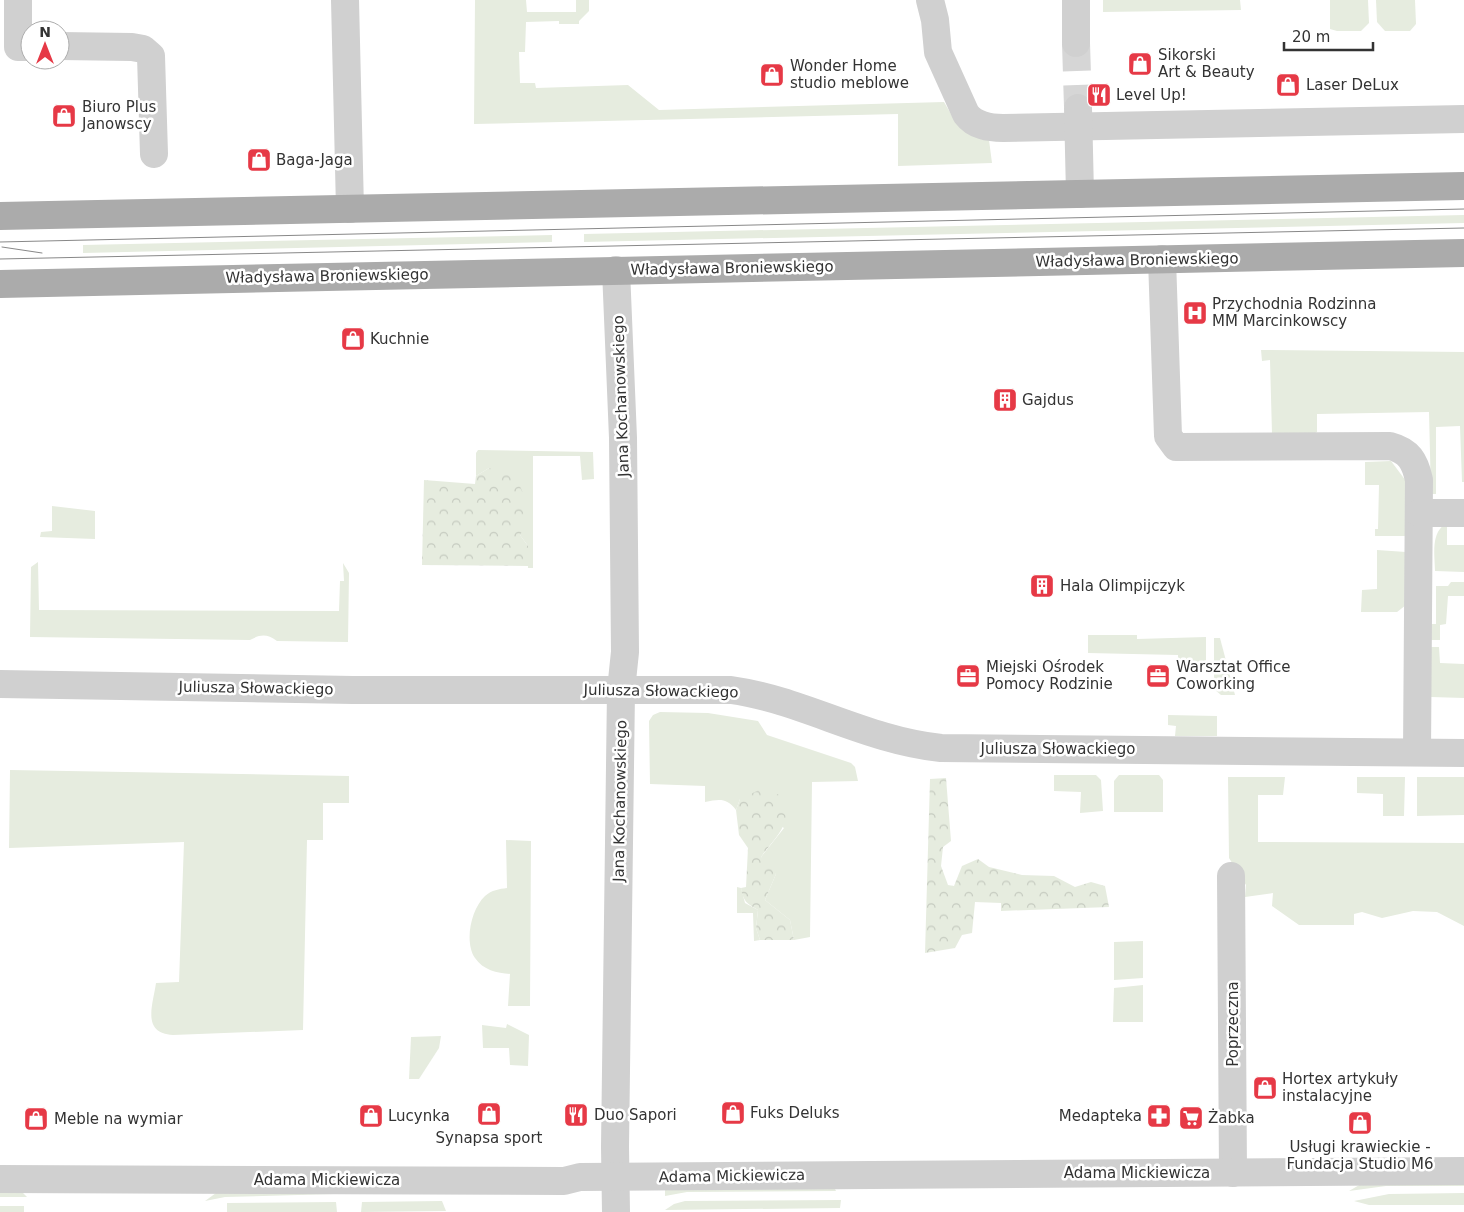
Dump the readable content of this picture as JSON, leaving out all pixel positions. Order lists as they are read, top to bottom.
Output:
{
  "streets": {
    "main road": ["Władysława Broniewskiego"],
    "street": [
      "Jana Kochanowskiego",
      "Juliusza Słowackiego",
      "Poprzeczna",
      "Adama Mickiewicza"
    ]
  },
  "crossings": [
    ["Władysława Broniewskiego", "Jana Kochanowskiego"],
    ["Jana Kochanowskiego", "Juliusza Słowackiego"],
    ["Jana Kochanowskiego", "Adama Mickiewicza"],
    ["Poprzeczna", "Adama Mickiewicza"]
  ],
  "places": {
    "shop": [
      "Sikorski Art & Beauty",
      "Wonder Home studio meblowe",
      "Laser DeLux",
      "Biuro Plus Janowscy",
      "Baga-Jaga",
      "Kuchnie",
      "Hortex artykuły instalacyjne",
      "Fuks Deluks",
      "Synapsa sport",
      "Lucynka",
      "Meble na wymiar",
      "Usługi krawieckie - Fundacja Studio M6"
    ],
    "restaurant": ["Level Up!", "Duo Sapori"],
    "hospital": ["Przychodnia Rodzinna MM Marcinkowscy"],
    "building": ["Gajdus", "Hala Olimpijczyk"],
    "office": ["Miejski Ośrodek Pomocy Rodzinie", "Warsztat Office Coworking"],
    "pharmacy": ["Medapteka"],
    "supermarket": ["Żabka"]
  },
  "scale_bar": "20 m",
  "north": "top"
}
